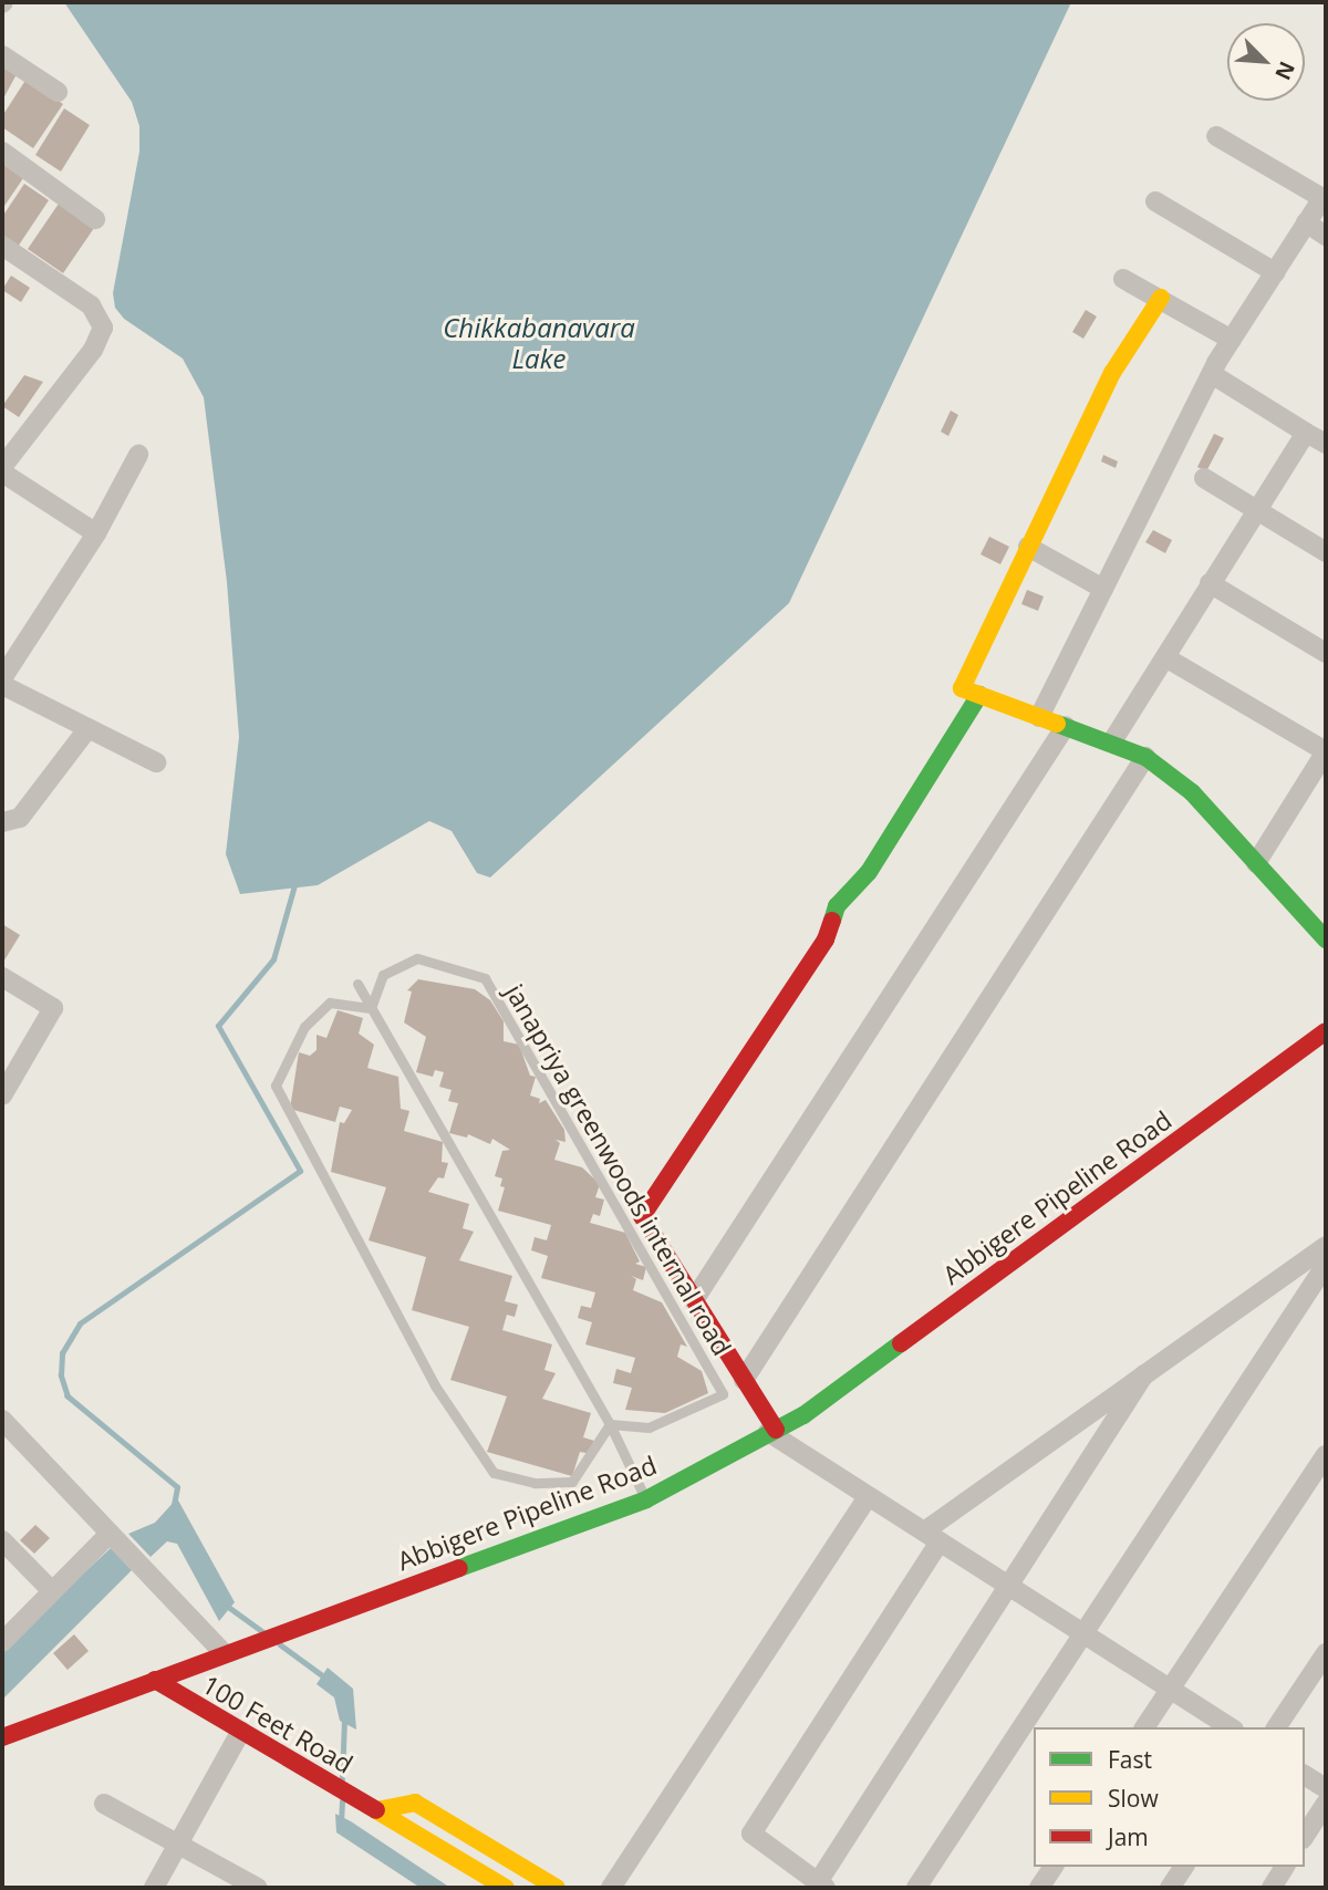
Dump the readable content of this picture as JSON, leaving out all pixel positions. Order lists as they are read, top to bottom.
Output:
{
  "streets": {
    "street": ["Abbigere Pipeline Road", "100 Feet Road"],
    "lane": ["janapriya greenwoods internal road"]
  },
  "crossings": [
    ["Abbigere Pipeline Road", "100 Feet Road"]
  ],
  "water": ["Chikkabanavara Lake"],
  "legend": ["Fast", "Slow", "Jam"],
  "north": "bottom right"
}
